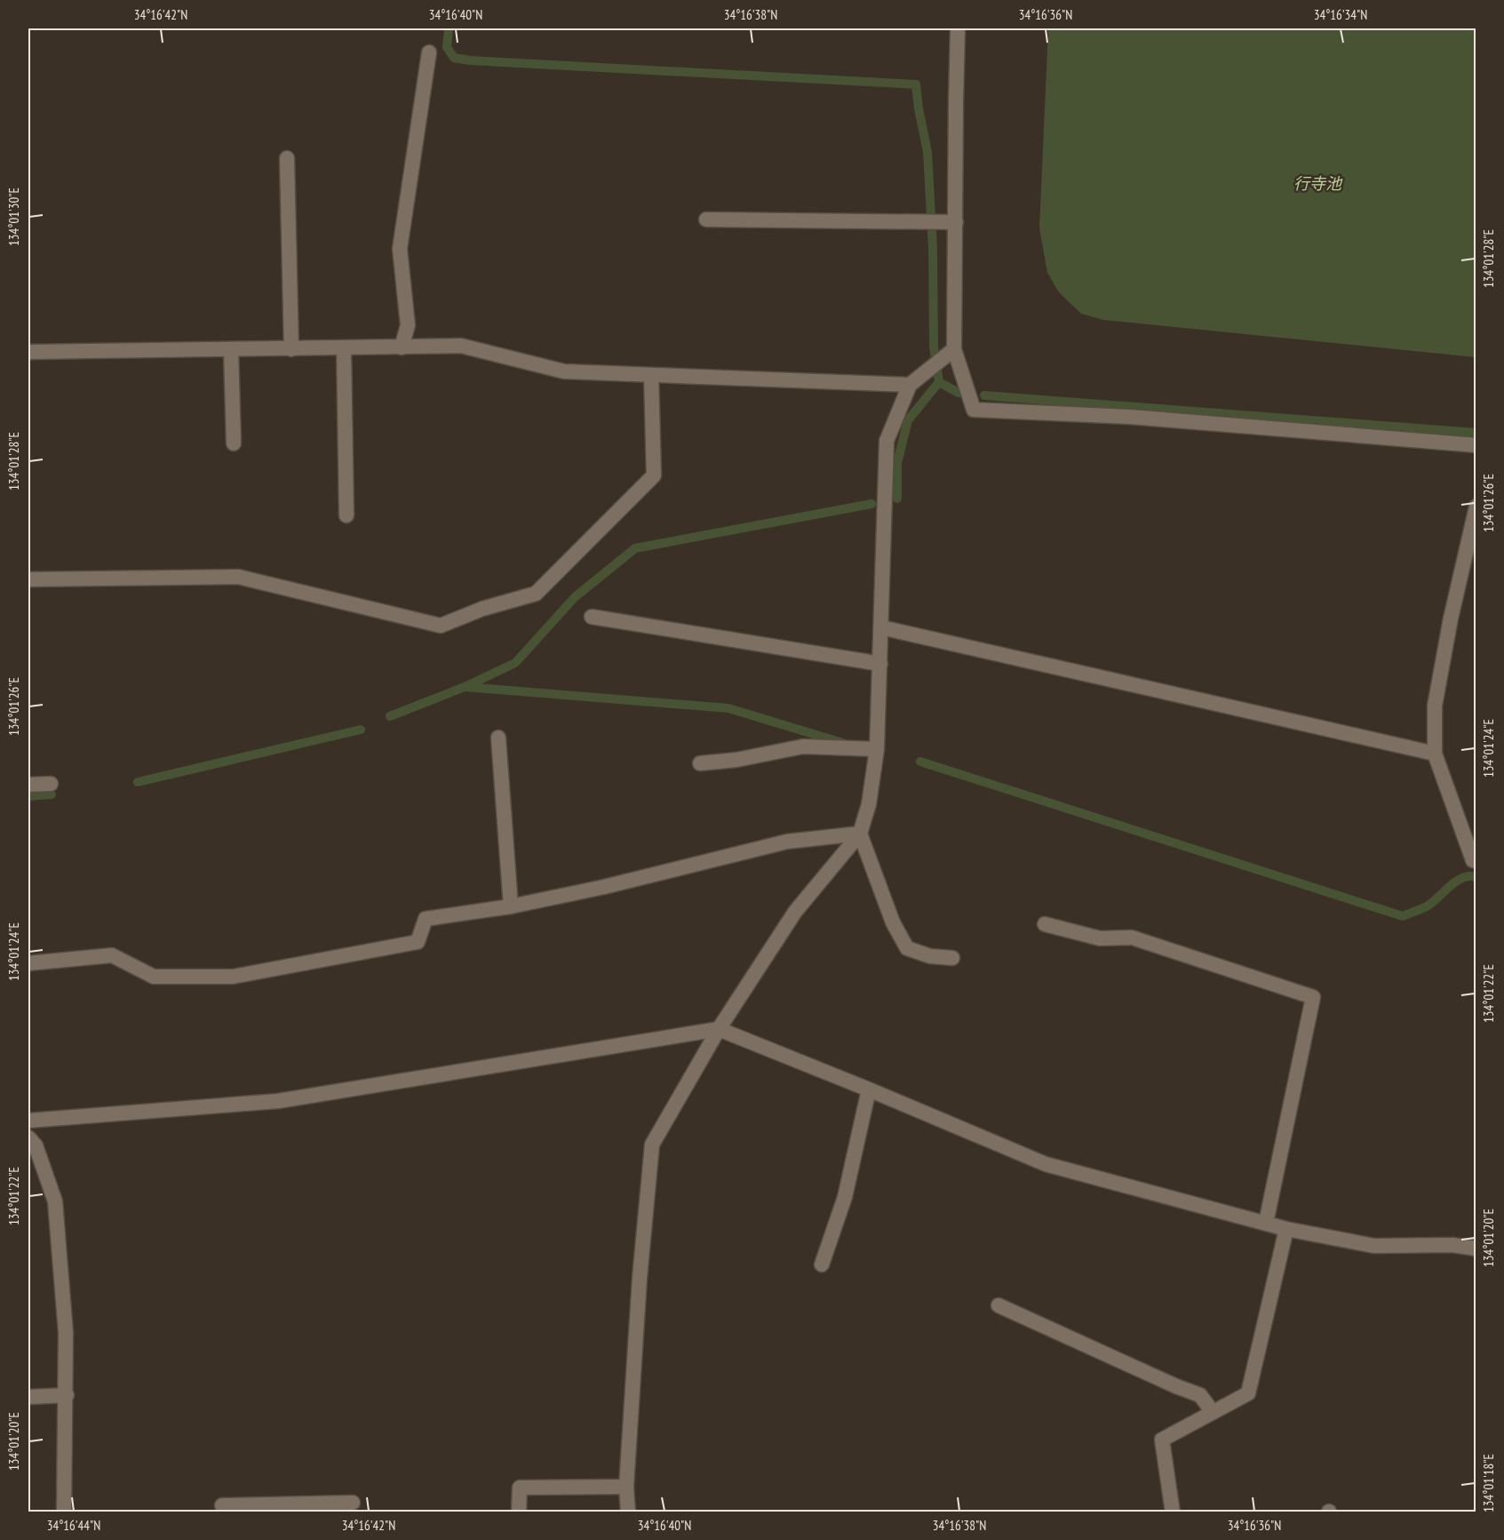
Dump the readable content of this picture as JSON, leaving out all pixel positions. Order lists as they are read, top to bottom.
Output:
{
  "water": ["行寺池"],
  "coordinates": [
    "34°16'42\"N",
    "34°16'40\"N",
    "34°16'38\"N",
    "34°16'36\"N",
    "34°16'34\"N",
    "134°01'30\"E",
    "134°01'28\"E",
    "134°01'26\"E",
    "134°01'24\"E",
    "134°01'22\"E",
    "134°01'20\"E",
    "134°01'18\"E",
    "34°16'44\"N"
  ]
}
